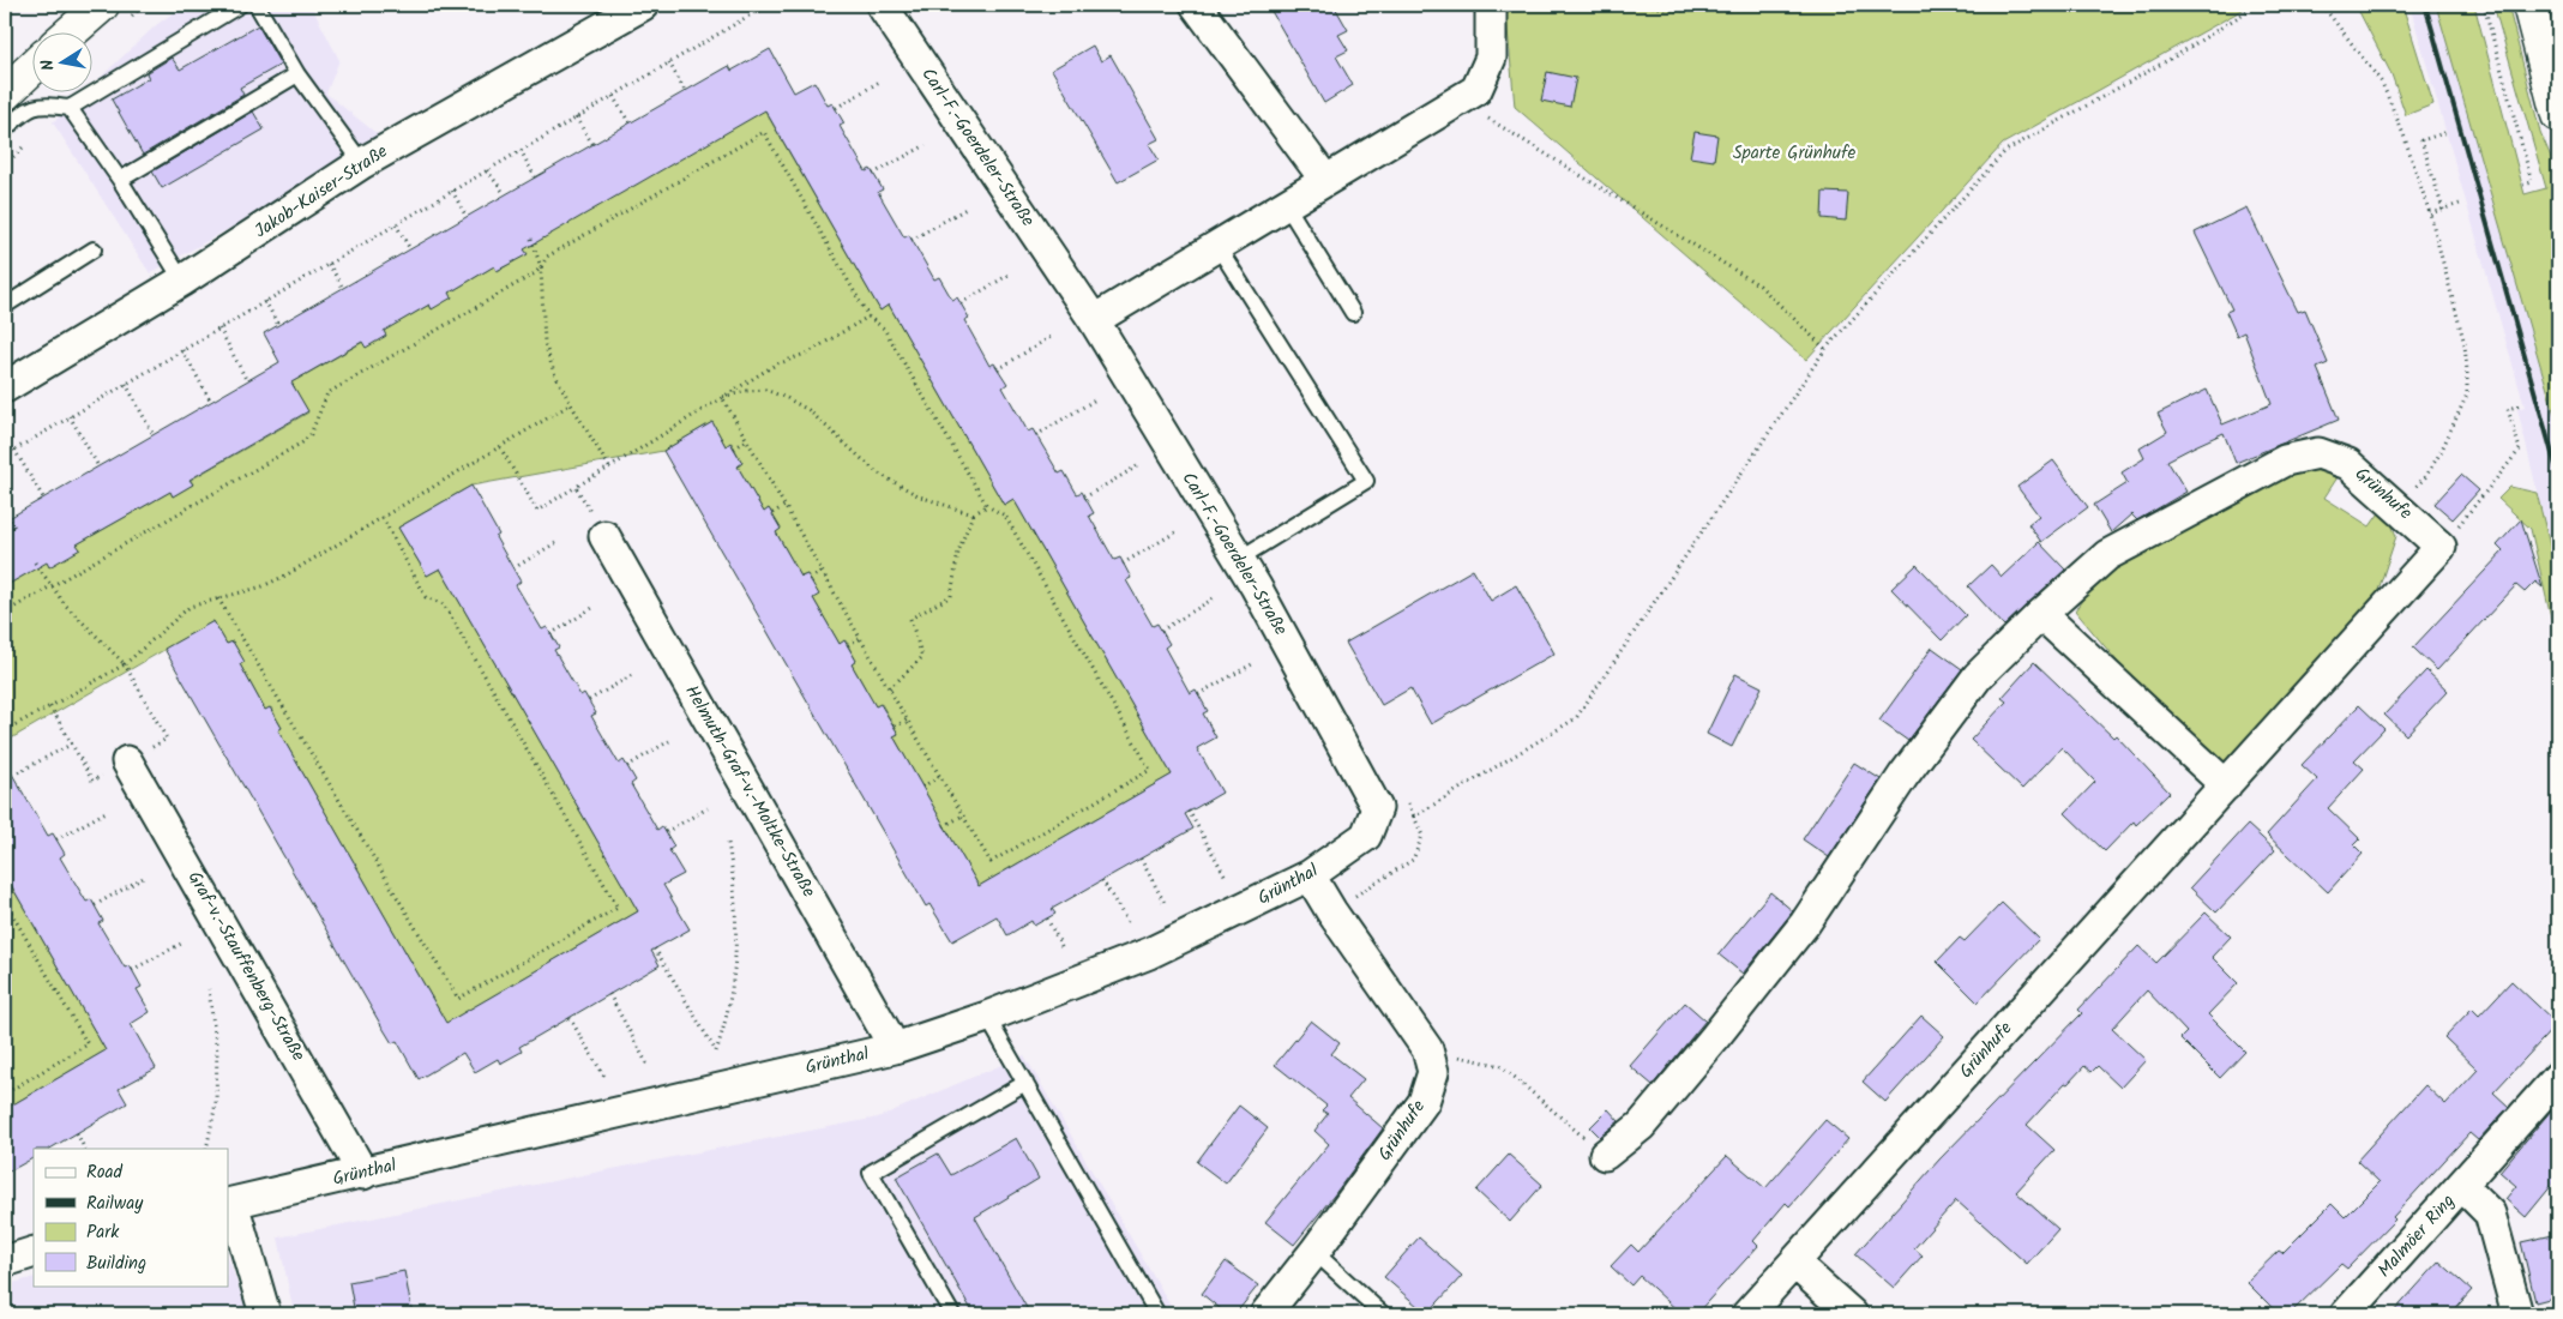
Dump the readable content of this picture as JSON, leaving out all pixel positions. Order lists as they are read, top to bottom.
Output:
{
  "streets": {
    "street": [
      "Carl-F.-Goerdeler-Straße",
      "Jakob-Kaiser-Straße",
      "Grünhufe",
      "Helmuth-Graf-v.-Moltke-Straße",
      "Grünthal",
      "Graf-v.-Stauffenberg-Straße",
      "Malmöer Ring"
    ]
  },
  "crossings": [
    ["Carl-F.-Goerdeler-Straße", "Grünthal"],
    ["Grünhufe", "Grünthal"],
    ["Helmuth-Graf-v.-Moltke-Straße", "Grünthal"],
    ["Grünthal", "Graf-v.-Stauffenberg-Straße"]
  ],
  "parks": ["Sparte Grünhufe"],
  "legend": [
    "Road",
    "Railway",
    "Park",
    "Building"
  ],
  "north": "left"
}
